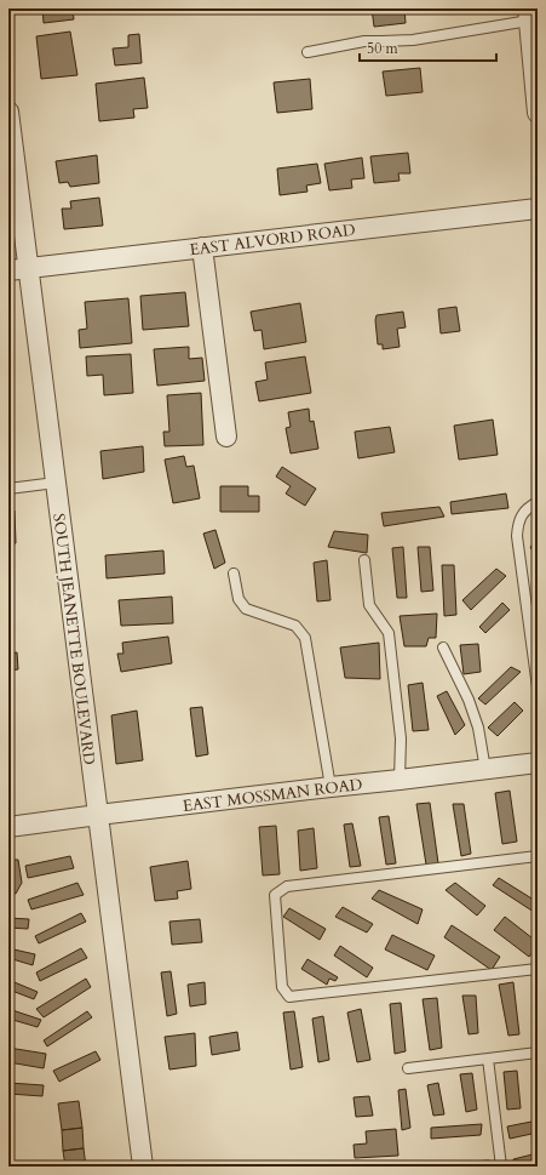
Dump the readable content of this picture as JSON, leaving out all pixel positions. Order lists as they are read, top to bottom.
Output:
{
  "streets": {
    "street": ["EAST ALVORD ROAD", "SOUTH JEANETTE BOULEVARD", "EAST MOSSMAN ROAD"]
  },
  "crossings": [
    ["EAST ALVORD ROAD", "SOUTH JEANETTE BOULEVARD"],
    ["SOUTH JEANETTE BOULEVARD", "EAST MOSSMAN ROAD"]
  ],
  "scale_bar": "50 m"
}
